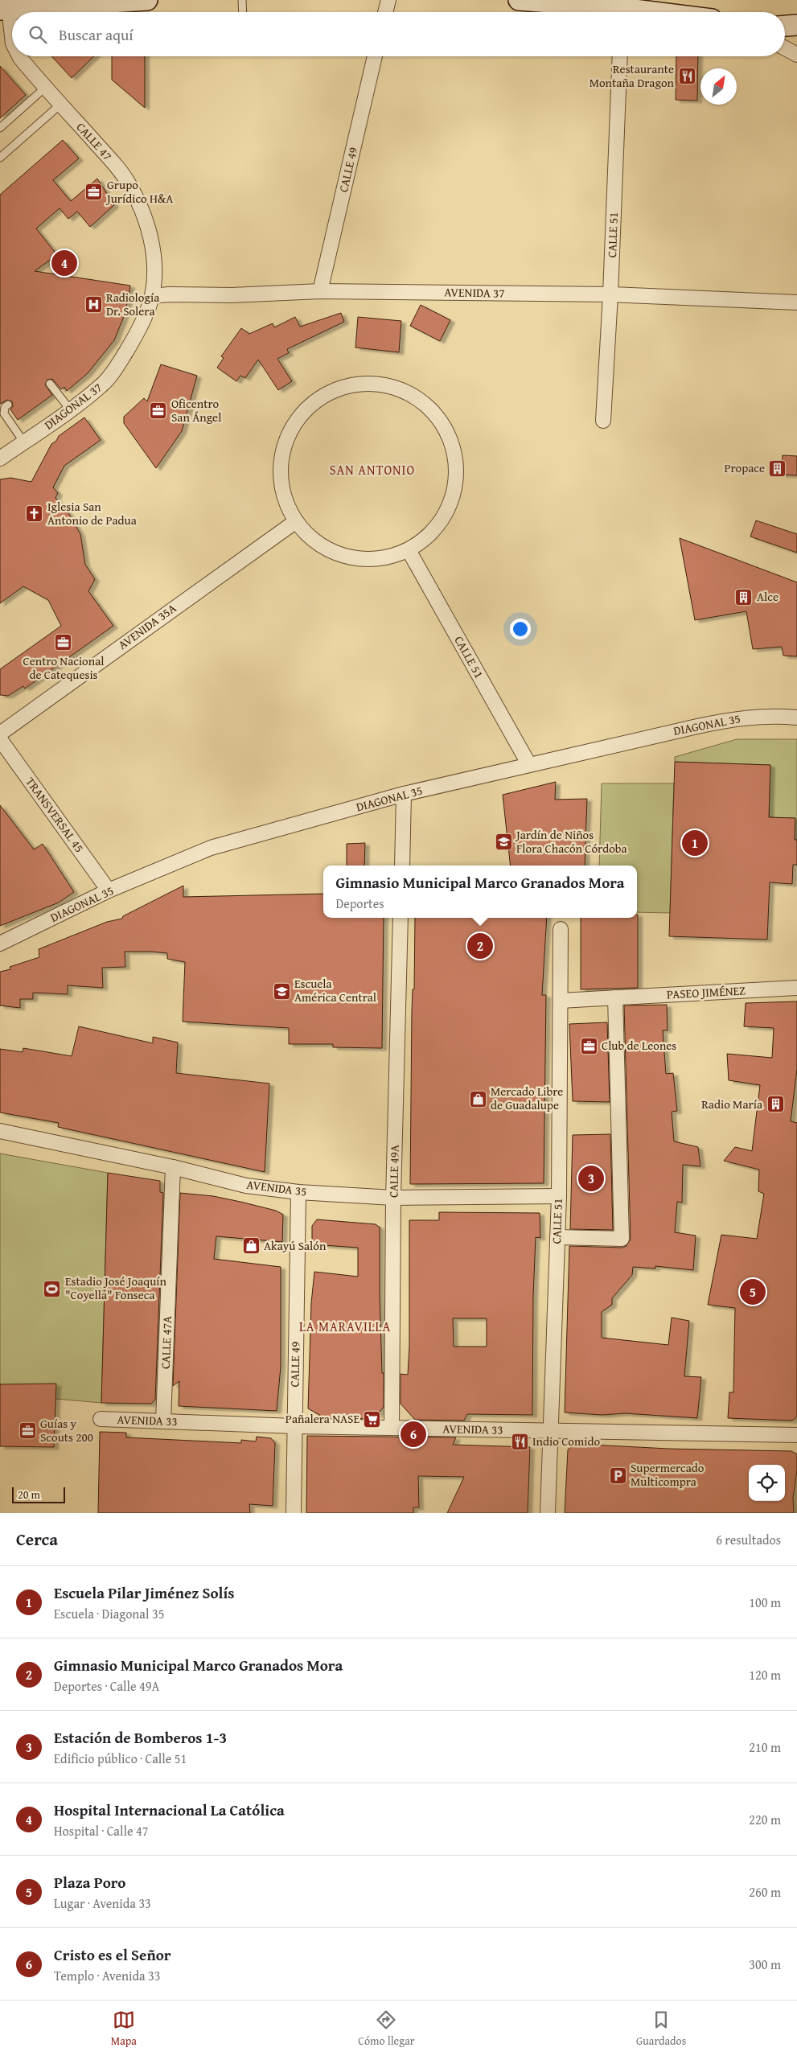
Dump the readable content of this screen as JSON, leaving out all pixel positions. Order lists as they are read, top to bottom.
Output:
{
  "streets": {
    "street": [
      "CALLE 47",
      "CALLE 49",
      "CALLE 51",
      "AVENIDA 37",
      "DIAGONAL 37",
      "AVENIDA 35A",
      "DIAGONAL 35",
      "TRANSVERSAL 45",
      "PASEO JIMÉNEZ",
      "CALLE 49A",
      "AVENIDA 35",
      "CALLE 47A",
      "AVENIDA 33"
    ]
  },
  "crossings": [
    ["CALLE 47", "AVENIDA 37"],
    ["CALLE 47", "DIAGONAL 37"],
    ["CALLE 49", "AVENIDA 37"],
    ["CALLE 49", "AVENIDA 35"],
    ["CALLE 49", "AVENIDA 33"],
    ["CALLE 51", "AVENIDA 37"],
    ["CALLE 51", "DIAGONAL 35"],
    ["CALLE 51", "AVENIDA 35"],
    ["CALLE 51", "AVENIDA 33"],
    ["AVENIDA 37", "DIAGONAL 37"],
    ["DIAGONAL 35", "TRANSVERSAL 45"],
    ["CALLE 49A", "AVENIDA 35"],
    ["CALLE 49A", "AVENIDA 33"],
    ["AVENIDA 35", "CALLE 47A"],
    ["CALLE 47A", "AVENIDA 33"]
  ],
  "districts": ["SAN ANTONIO", "LA MARAVILLA"],
  "places": {
    "restaurant": ["Restaurante Montaña Dragon", "Indio Comido"],
    "office": [
      "Grupo Jurídico H&A",
      "Oficentro San Ángel",
      "Centro Nacional de Catequesis",
      "Club de Leones",
      "Guías y Scouts 200"
    ],
    "hospital": ["Radiología Dr. Solera"],
    "building": ["Propace", "Alce", "Radio María"],
    "church": ["Iglesia San Antonio de Padua"],
    "school or university": ["Jardín de Niños Flora Chacón Córdoba", "Escuela América Central"],
    "shop": ["Mercado Libre de Guadalupe", "Akayú Salón"],
    "sports": ["Estadio José Joaquín \"Coyella\" Fonseca"],
    "supermarket": ["Pañalera NASE"],
    "parking": ["Supermercado Multicompra"]
  },
  "scale_bar": "20 m",
  "north": "top right",
  "page": {
    "search": "Buscar aquí",
    "pins": [
      "4",
      "1",
      "2",
      "3",
      "5",
      "6"
    ],
    "popup": ["Gimnasio Municipal Marco Granados Mora", "Deportes"],
    "scale": "20 m",
    "heading": ["Cerca", "6 resultados"],
    "list": [
      {
        "mark": "1",
        "name": "Escuela Pilar Jiménez Solís",
        "note": "Escuela · Diagonal 35",
        "value": "100 m"
      },
      {
        "mark": "2",
        "name": "Gimnasio Municipal Marco Granados Mora",
        "note": "Deportes · Calle 49A",
        "value": "120 m"
      },
      {
        "mark": "3",
        "name": "Estación de Bomberos 1-3",
        "note": "Edificio público · Calle 51",
        "value": "210 m"
      },
      {
        "mark": "4",
        "name": "Hospital Internacional La Católica",
        "note": "Hospital · Calle 47",
        "value": "220 m"
      },
      {
        "mark": "5",
        "name": "Plaza Poro",
        "note": "Lugar · Avenida 33",
        "value": "260 m"
      },
      {
        "mark": "6",
        "name": "Cristo es el Señor",
        "note": "Templo · Avenida 33",
        "value": "300 m"
      }
    ],
    "nav": ["Mapa", "Cómo llegar", "Guardados"]
  }
}
